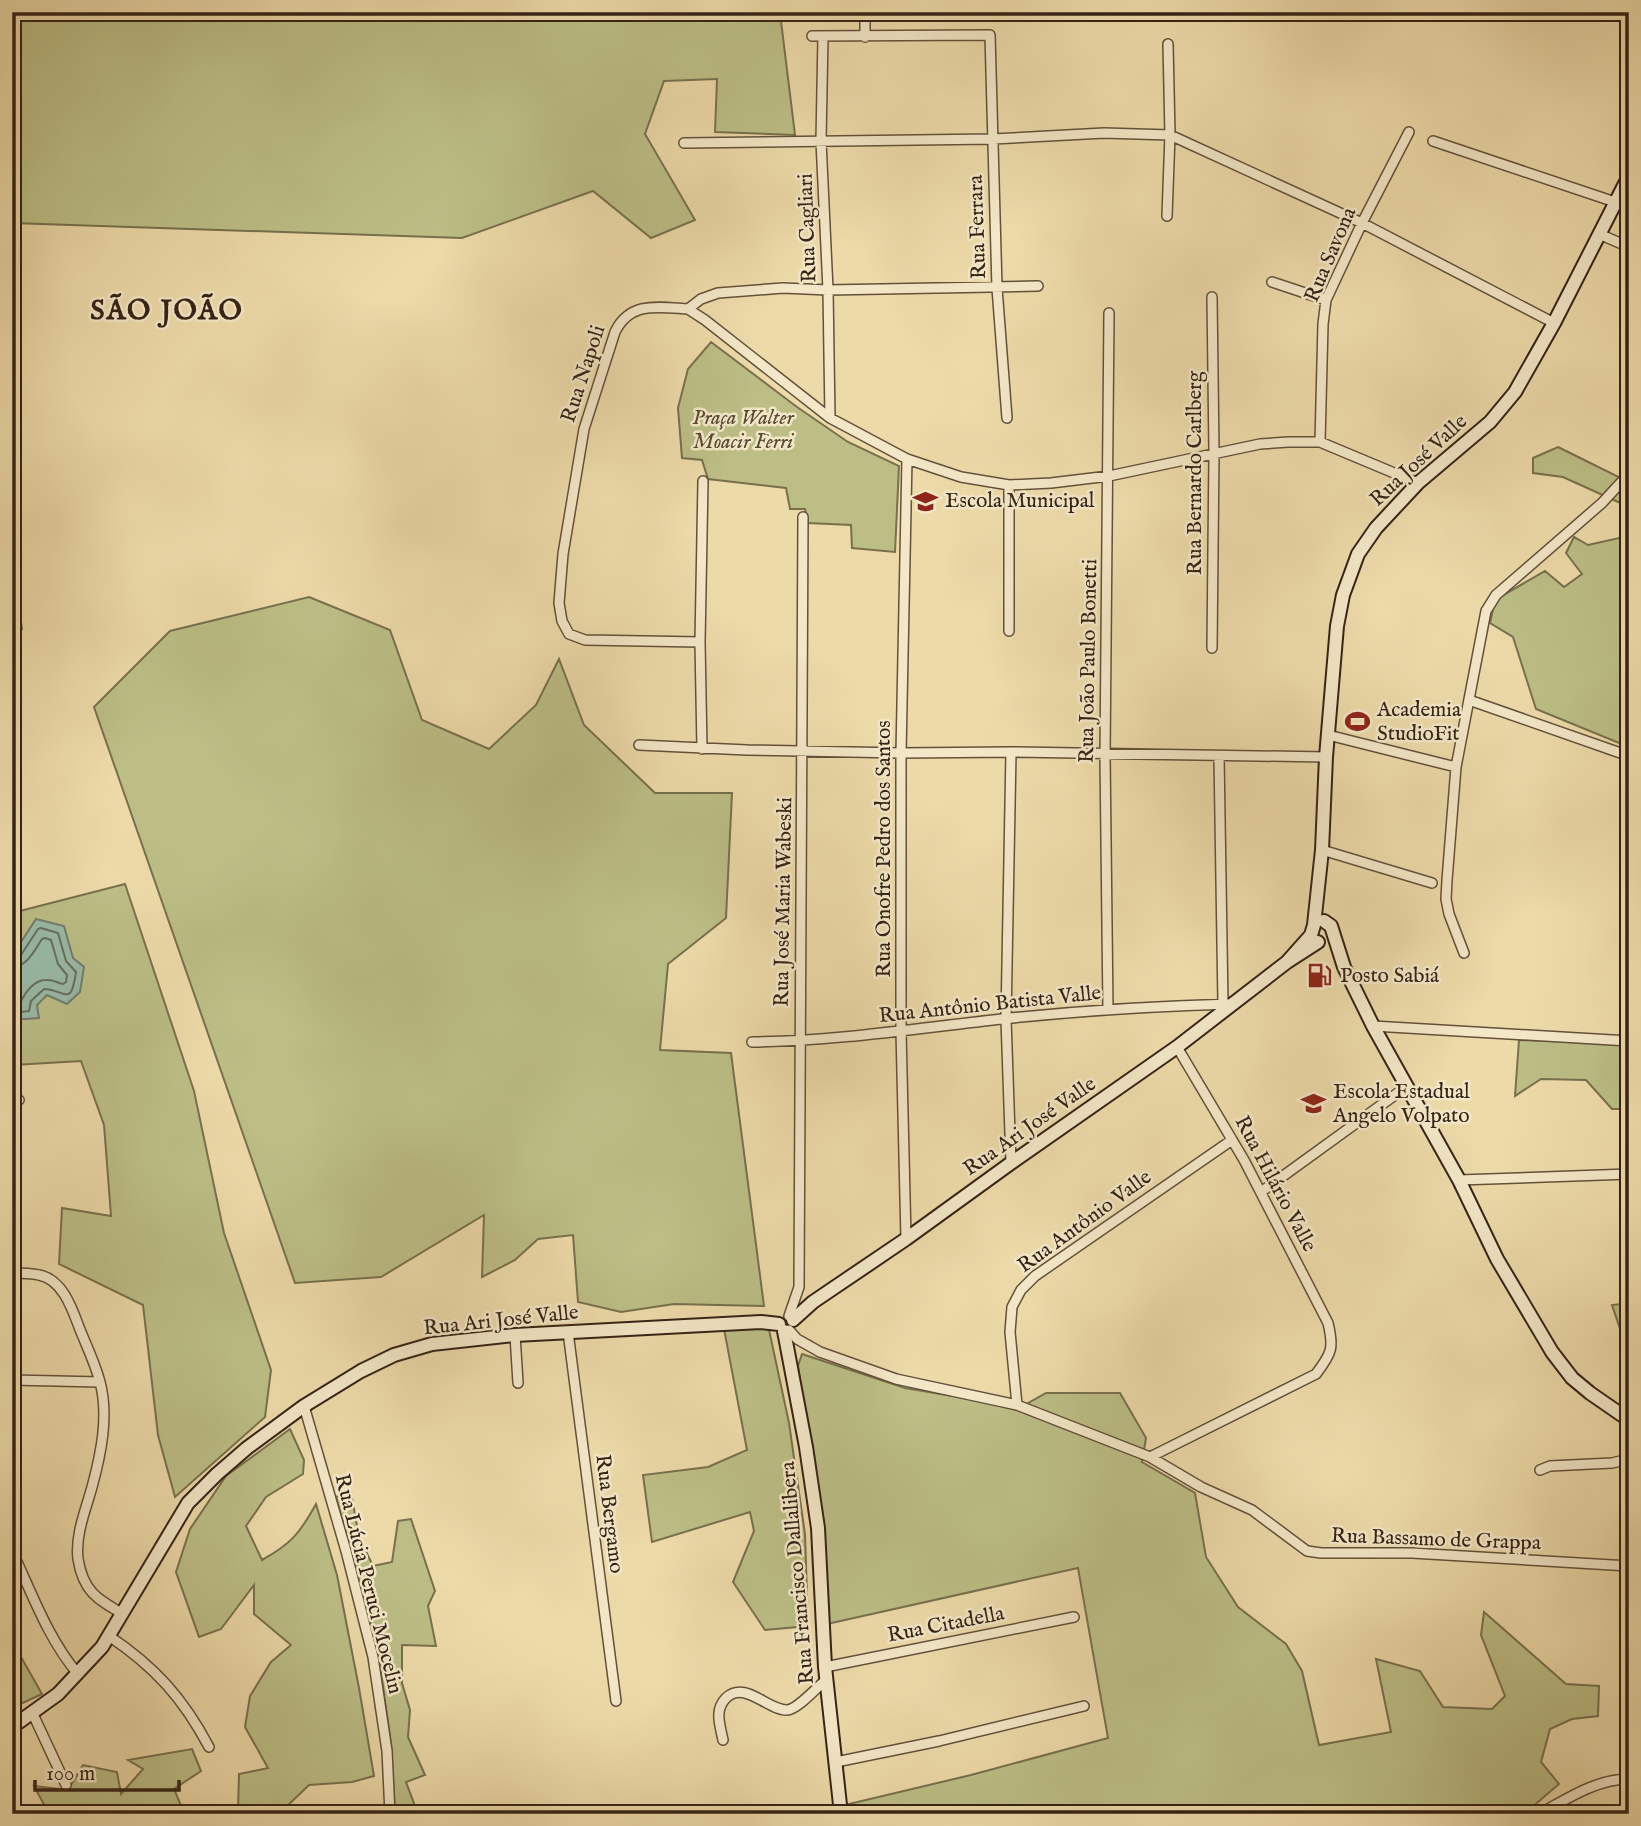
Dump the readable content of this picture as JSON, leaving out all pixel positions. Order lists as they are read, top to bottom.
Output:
{
  "streets": {
    "street": [
      "Rua Ferrara",
      "Rua Cagliari",
      "Rua Savona",
      "Rua Napoli",
      "Rua José Valle",
      "Rua Bernardo Carlberg",
      "Rua João Paulo Bonetti",
      "Rua Onofre Pedro dos Santos",
      "Rua José Maria Wabeski",
      "Rua Antônio Batista Valle",
      "Rua Ari José Valle",
      "Rua Hilário Valle",
      "Rua Antônio Valle",
      "Rua Bergamo",
      "Rua Bassamo de Grappa",
      "Rua Francisco Dallalibera",
      "Rua Lúcia Peruci Mocelin",
      "Rua Citadella"
    ]
  },
  "crossings": [
    ["Rua José Valle", "Rua Ari José Valle"],
    ["Rua João Paulo Bonetti", "Rua Antônio Batista Valle"],
    ["Rua Onofre Pedro dos Santos", "Rua Antônio Batista Valle"],
    ["Rua Onofre Pedro dos Santos", "Rua Ari José Valle"],
    ["Rua José Maria Wabeski", "Rua Antônio Batista Valle"],
    ["Rua José Maria Wabeski", "Rua Ari José Valle"],
    ["Rua José Maria Wabeski", "Rua Bassamo de Grappa"],
    ["Rua José Maria Wabeski", "Rua Francisco Dallalibera"],
    ["Rua Antônio Batista Valle", "Rua Ari José Valle"],
    ["Rua Ari José Valle", "Rua Hilário Valle"],
    ["Rua Ari José Valle", "Rua Bergamo"],
    ["Rua Ari José Valle", "Rua Bassamo de Grappa"],
    ["Rua Ari José Valle", "Rua Francisco Dallalibera"],
    ["Rua Ari José Valle", "Rua Lúcia Peruci Mocelin"],
    ["Rua Hilário Valle", "Rua Antônio Valle"],
    ["Rua Hilário Valle", "Rua Bassamo de Grappa"],
    ["Rua Antônio Valle", "Rua Bassamo de Grappa"],
    ["Rua Bassamo de Grappa", "Rua Francisco Dallalibera"],
    ["Rua Francisco Dallalibera", "Rua Citadella"]
  ],
  "districts": ["SÃO JOÃO"],
  "parks": ["Praça Walter Moacir Ferri"],
  "places": {
    "school or university": ["Escola Municipal", "Escola Estadual Angelo Volpato"],
    "sports": ["Academia StudioFit"],
    "fuel station": ["Posto Sabiá"]
  },
  "scale_bar": "100 m"
}
